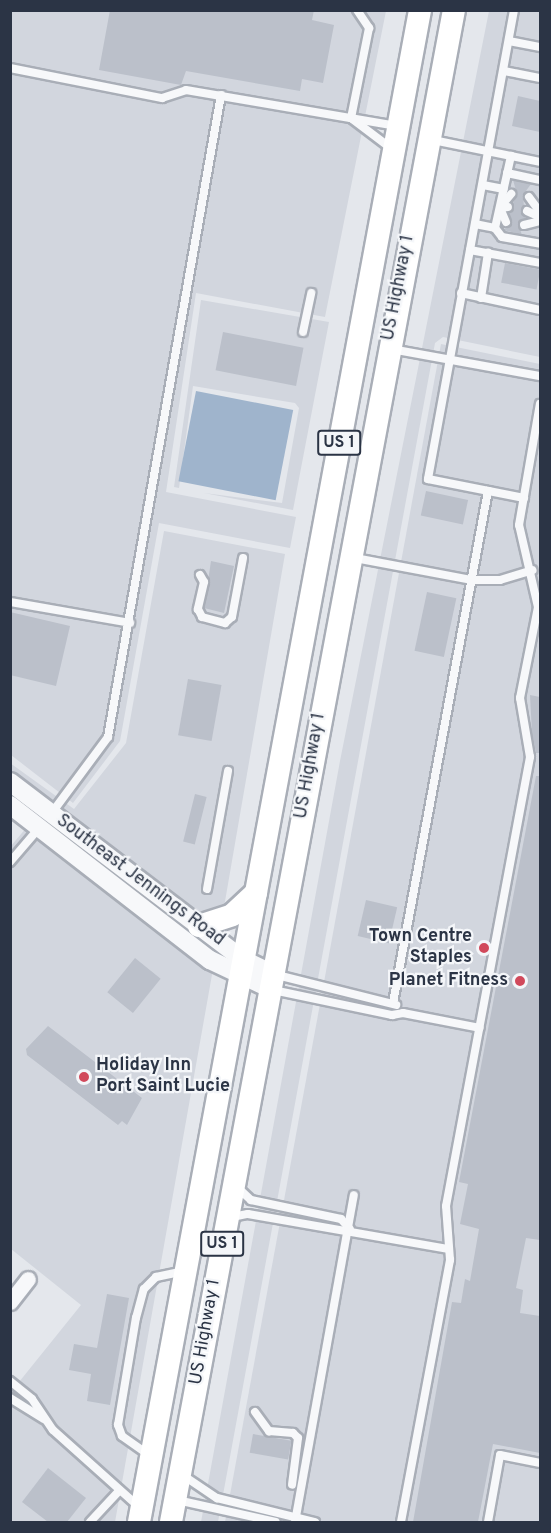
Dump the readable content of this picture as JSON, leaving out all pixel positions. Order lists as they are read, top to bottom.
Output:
{
  "streets": {
    "main road": ["US Highway 1", "US 1"],
    "street": ["Southeast Jennings Road"]
  },
  "crossings": [
    ["US Highway 1", "Southeast Jennings Road"]
  ],
  "places": ["Town Centre Staples", "Planet Fitness", "Holiday Inn Port Saint Lucie"]
}
